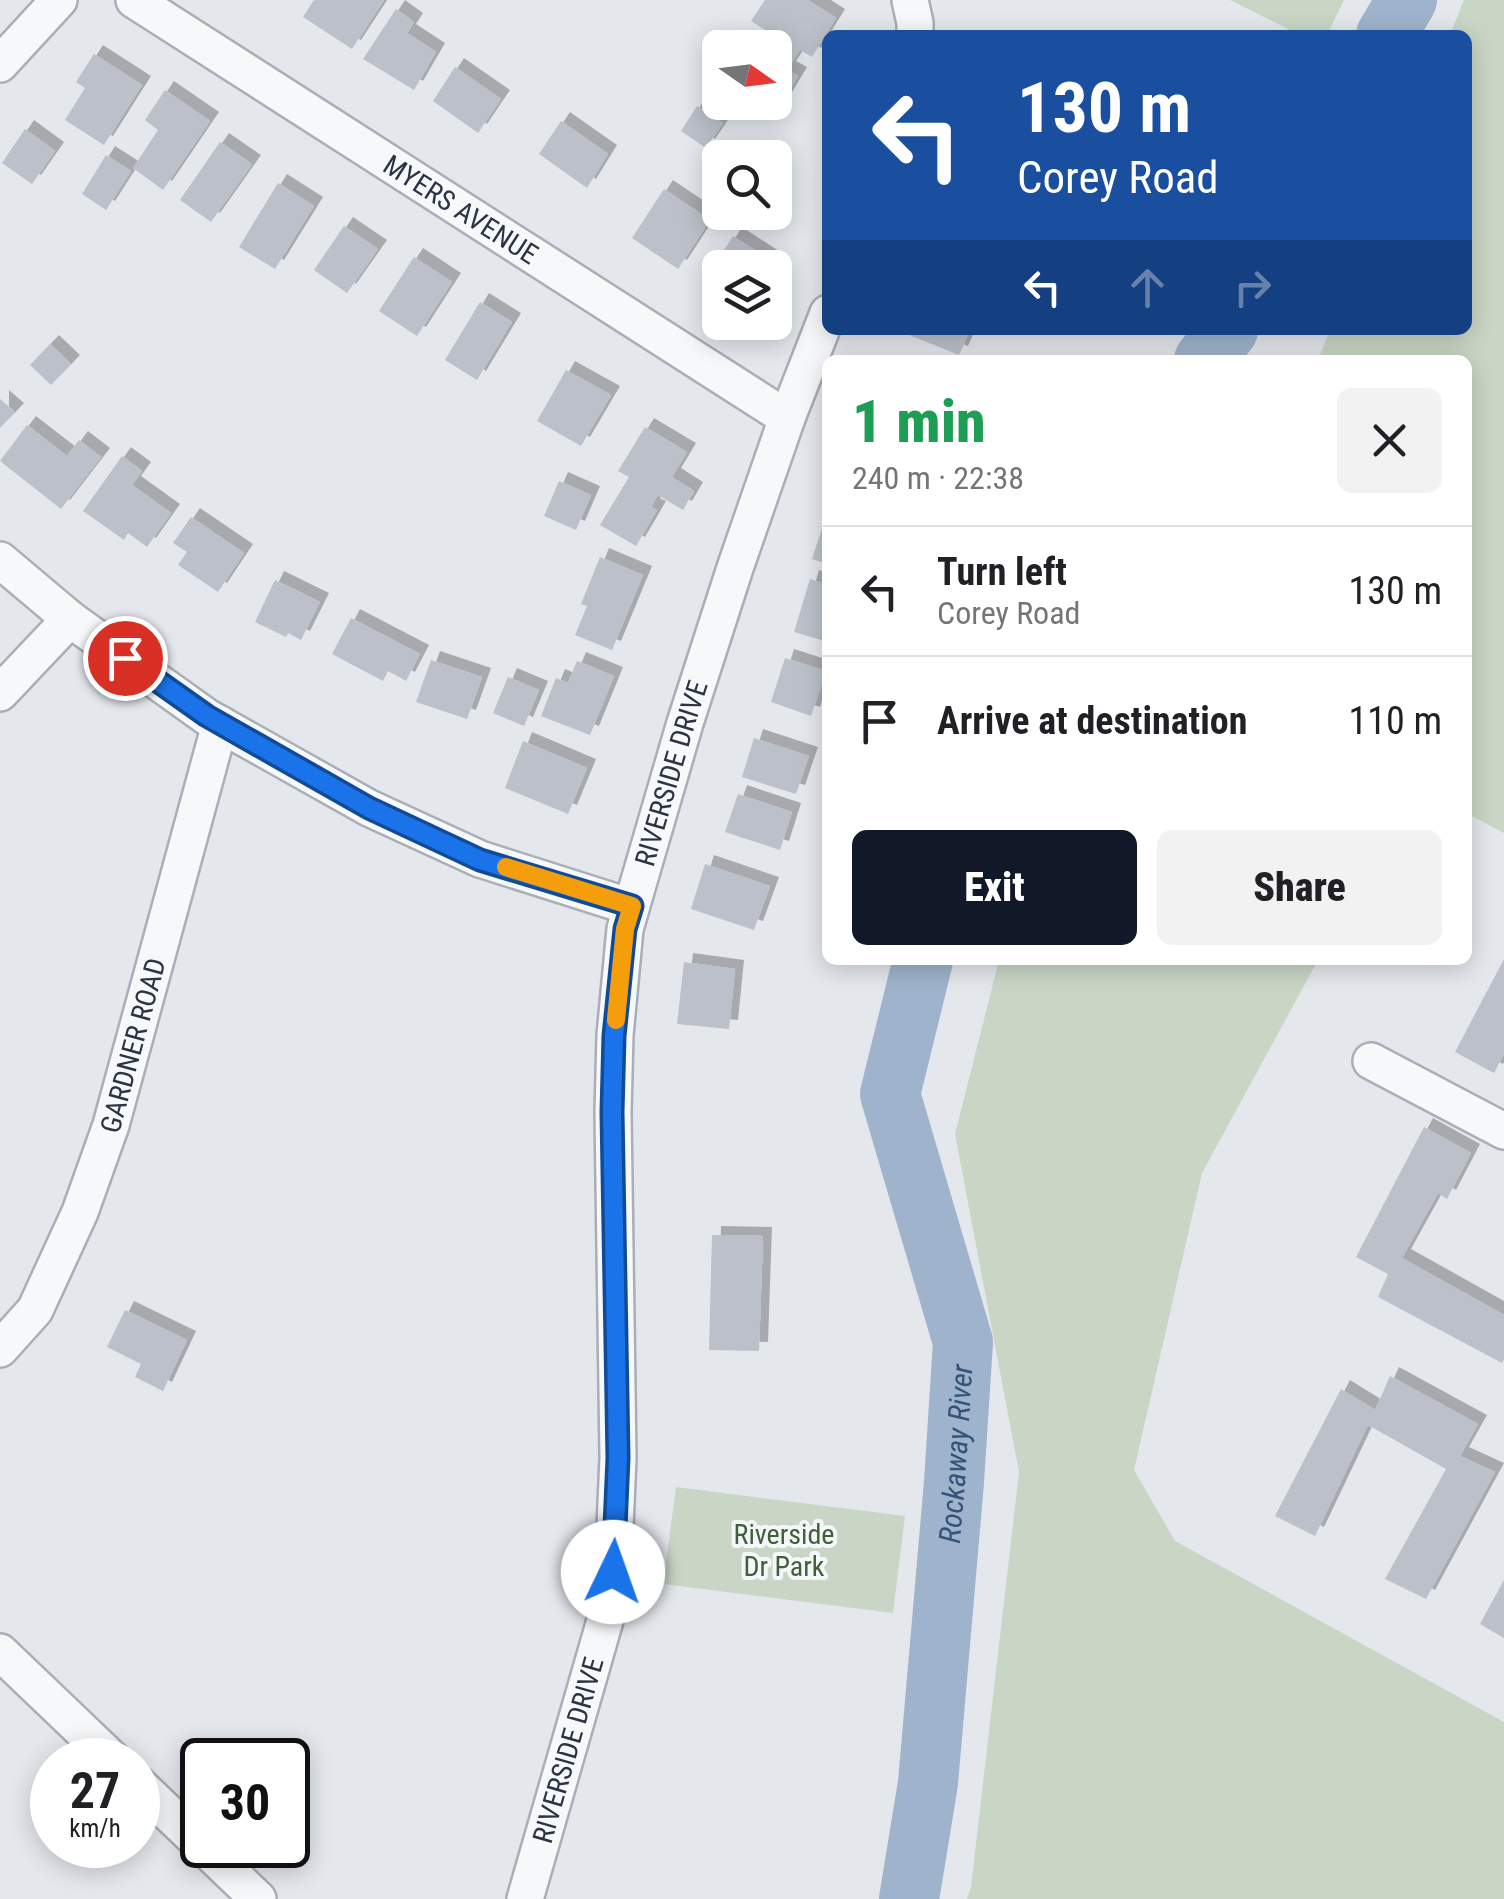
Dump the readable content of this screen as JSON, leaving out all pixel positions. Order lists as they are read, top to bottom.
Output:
{
  "streets": {
    "street": ["MYERS AVENUE", "RIVERSIDE DRIVE", "GARDNER ROAD"]
  },
  "crossings": [
    ["MYERS AVENUE", "RIVERSIDE DRIVE"]
  ],
  "water": ["Rockaway River"],
  "parks": ["Riverside Dr Park"],
  "north": "right",
  "page": {
    "turn": ["130 m", "Corey Road"],
    "heading": ["1 min", "240 m · 22:38"],
    "list": [
      {
        "name": "Turn left",
        "note": "Corey Road",
        "value": "130 m"
      },
      {
        "name": "Arrive at destination",
        "value": "110 m"
      }
    ],
    "buttons": ["Exit", "Share"],
    "speed": "27 km/h",
    "limit": "30"
  }
}
